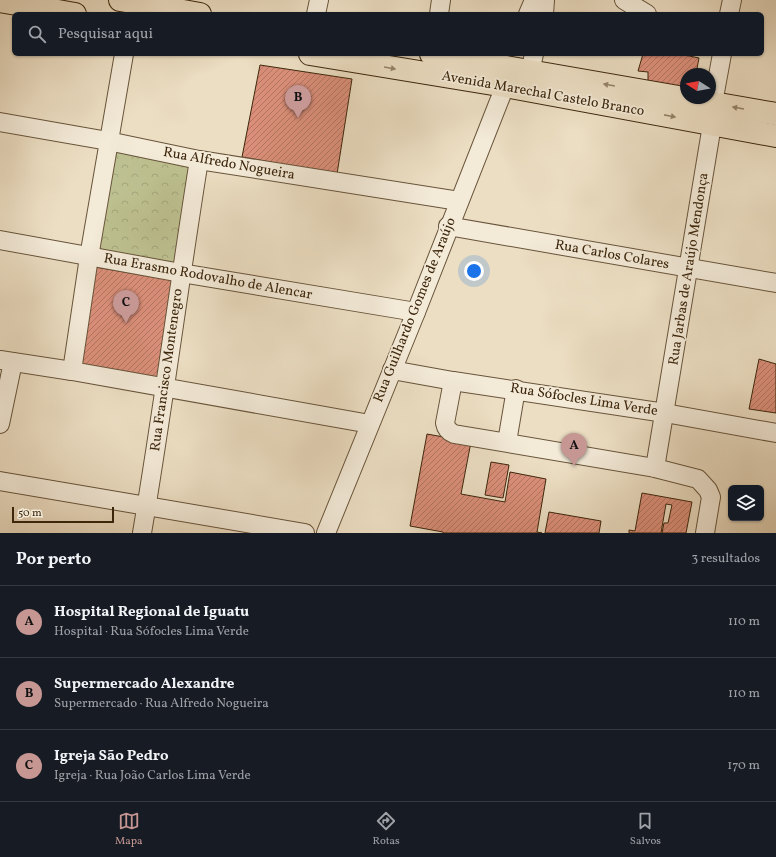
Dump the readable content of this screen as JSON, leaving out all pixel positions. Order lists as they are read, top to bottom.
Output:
{
  "streets": {
    "main road": ["Avenida Marechal Castelo Branco"],
    "street": [
      "Rua Alfredo Nogueira",
      "Rua Carlos Colares",
      "Rua Jarbas de Araújo Mendonça",
      "Rua Erasmo Rodovalho de Alencar",
      "Rua Guilhardo Gomes de Araújo",
      "Rua Francisco Montenegro",
      "Rua Sófocles Lima Verde"
    ]
  },
  "crossings": [
    ["Avenida Marechal Castelo Branco", "Rua Jarbas de Araújo Mendonça"],
    ["Avenida Marechal Castelo Branco", "Rua Guilhardo Gomes de Araújo"],
    ["Rua Alfredo Nogueira", "Rua Guilhardo Gomes de Araújo"],
    ["Rua Alfredo Nogueira", "Rua Francisco Montenegro"],
    ["Rua Carlos Colares", "Rua Jarbas de Araújo Mendonça"],
    ["Rua Carlos Colares", "Rua Guilhardo Gomes de Araújo"],
    ["Rua Jarbas de Araújo Mendonça", "Rua Sófocles Lima Verde"],
    ["Rua Erasmo Rodovalho de Alencar", "Rua Guilhardo Gomes de Araújo"],
    ["Rua Erasmo Rodovalho de Alencar", "Rua Francisco Montenegro"],
    ["Rua Guilhardo Gomes de Araújo", "Rua Sófocles Lima Verde"]
  ],
  "scale_bar": "50 m",
  "north": "left",
  "page": {
    "search": "Pesquisar aqui",
    "pins": ["B", "C", "A"],
    "scale": "50 m",
    "heading": ["Por perto", "3 resultados"],
    "list": [
      {
        "mark": "A",
        "name": "Hospital Regional de Iguatu",
        "note": "Hospital · Rua Sófocles Lima Verde",
        "value": "110 m"
      },
      {
        "mark": "B",
        "name": "Supermercado Alexandre",
        "note": "Supermercado · Rua Alfredo Nogueira",
        "value": "110 m"
      },
      {
        "mark": "C",
        "name": "Igreja São Pedro",
        "note": "Igreja · Rua João Carlos Lima Verde",
        "value": "170 m"
      }
    ],
    "nav": ["Mapa", "Rotas", "Salvos"]
  }
}
